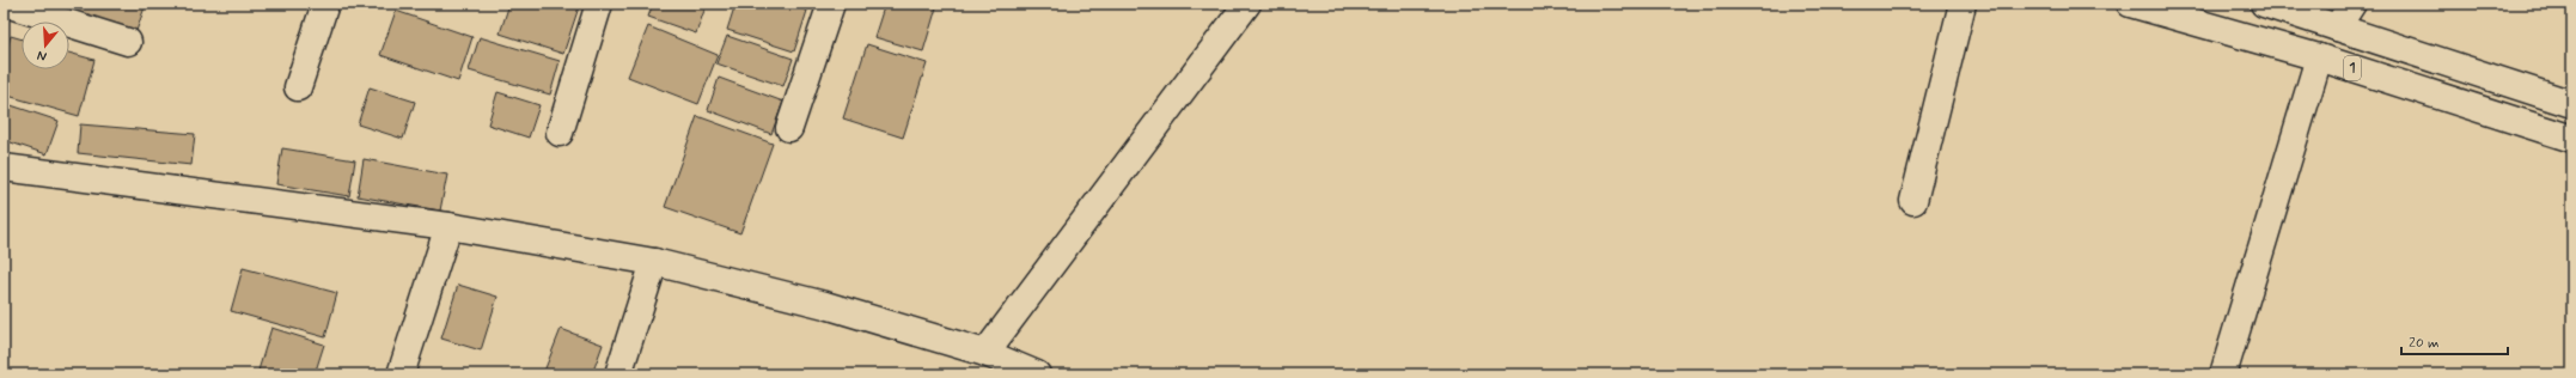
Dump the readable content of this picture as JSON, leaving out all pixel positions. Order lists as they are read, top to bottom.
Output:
{
  "streets": {
    "main road": ["1"]
  },
  "scale_bar": "20 m",
  "north": "bottom"
}
